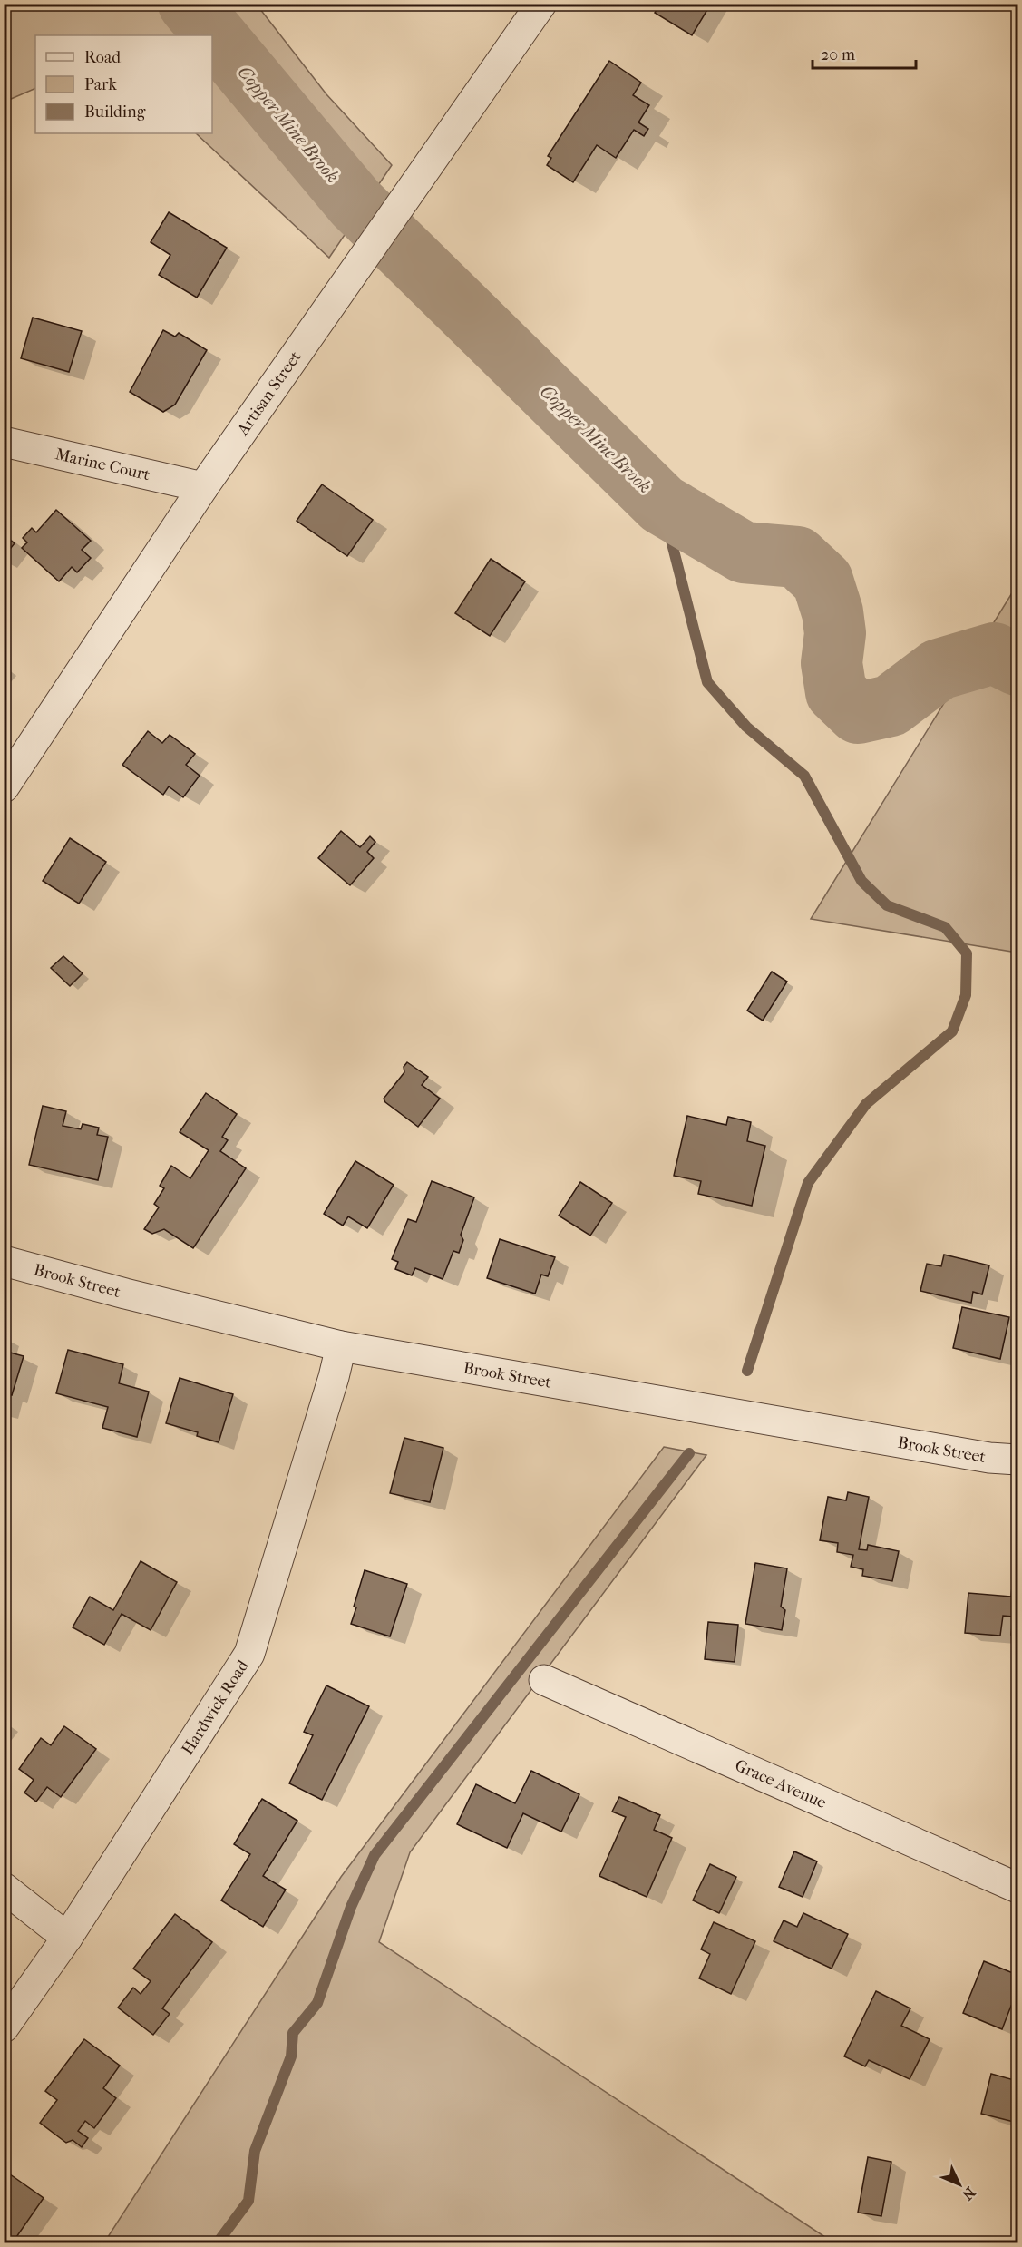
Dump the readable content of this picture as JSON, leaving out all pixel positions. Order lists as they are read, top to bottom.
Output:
{
  "streets": {
    "street": [
      "Artisan Street",
      "Marine Court",
      "Brook Street",
      "Hardwick Road",
      "Grace Avenue"
    ]
  },
  "crossings": [
    ["Artisan Street", "Marine Court"],
    ["Brook Street", "Hardwick Road"]
  ],
  "water": ["Copper Mine Brook"],
  "legend": ["Road", "Park", "Building"],
  "scale_bar": "20 m",
  "north": "bottom right"
}
